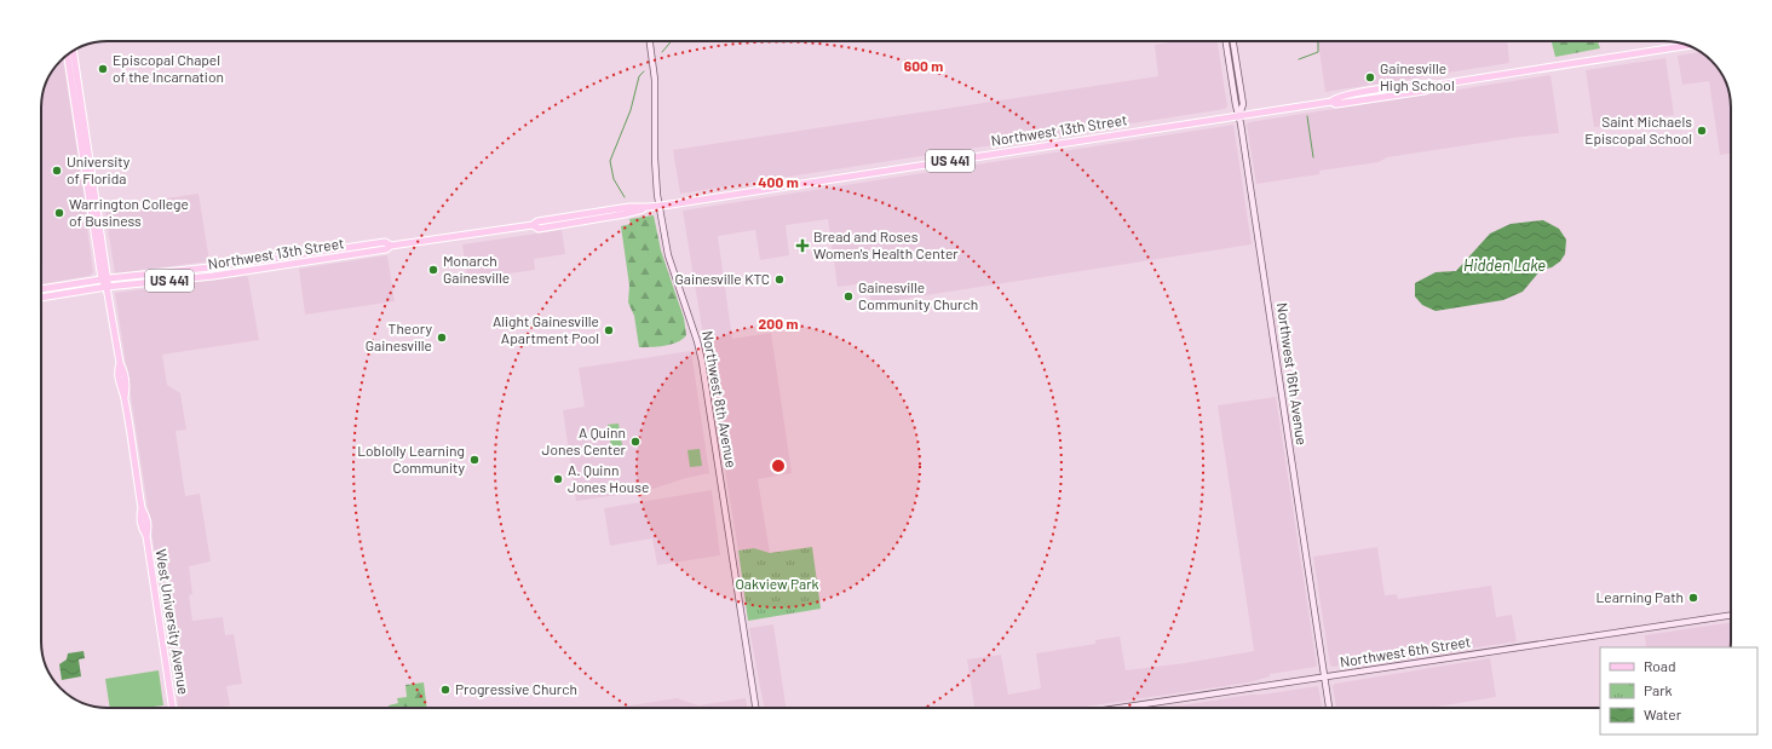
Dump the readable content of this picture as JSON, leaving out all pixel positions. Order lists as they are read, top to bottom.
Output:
{
  "streets": {
    "main road": ["Northwest 13th Street", "US 441", "West University Avenue"],
    "street": ["Northwest 16th Avenue", "Northwest 8th Avenue", "Northwest 6th Street"]
  },
  "crossings": [
    ["Northwest 13th Street", "US 441"],
    ["Northwest 13th Street", "Northwest 16th Avenue"],
    ["Northwest 13th Street", "West University Avenue"],
    ["US 441", "West University Avenue"],
    ["Northwest 16th Avenue", "Northwest 6th Street"]
  ],
  "water": ["Hidden Lake"],
  "parks": ["Oakview Park"],
  "places": {
    "other": [
      "Episcopal Chapel of the Incarnation",
      "Gainesville High School",
      "Saint Michaels Episcopal School",
      "University of Florida",
      "Warrington College of Business",
      "Monarch Gainesville",
      "Gainesville KTC",
      "Gainesville Community Church",
      "Alight Gainesville Apartment Pool",
      "Theory Gainesville",
      "A Quinn Jones Center",
      "Loblolly Learning Community",
      "A. Quinn Jones House",
      "Learning Path",
      "Progressive Church"
    ],
    "health": ["Bread and Roses Women's Health Center"]
  },
  "legend": ["Road", "Park", "Water"],
  "rings": ["600 m", "400 m", "200 m"]
}
